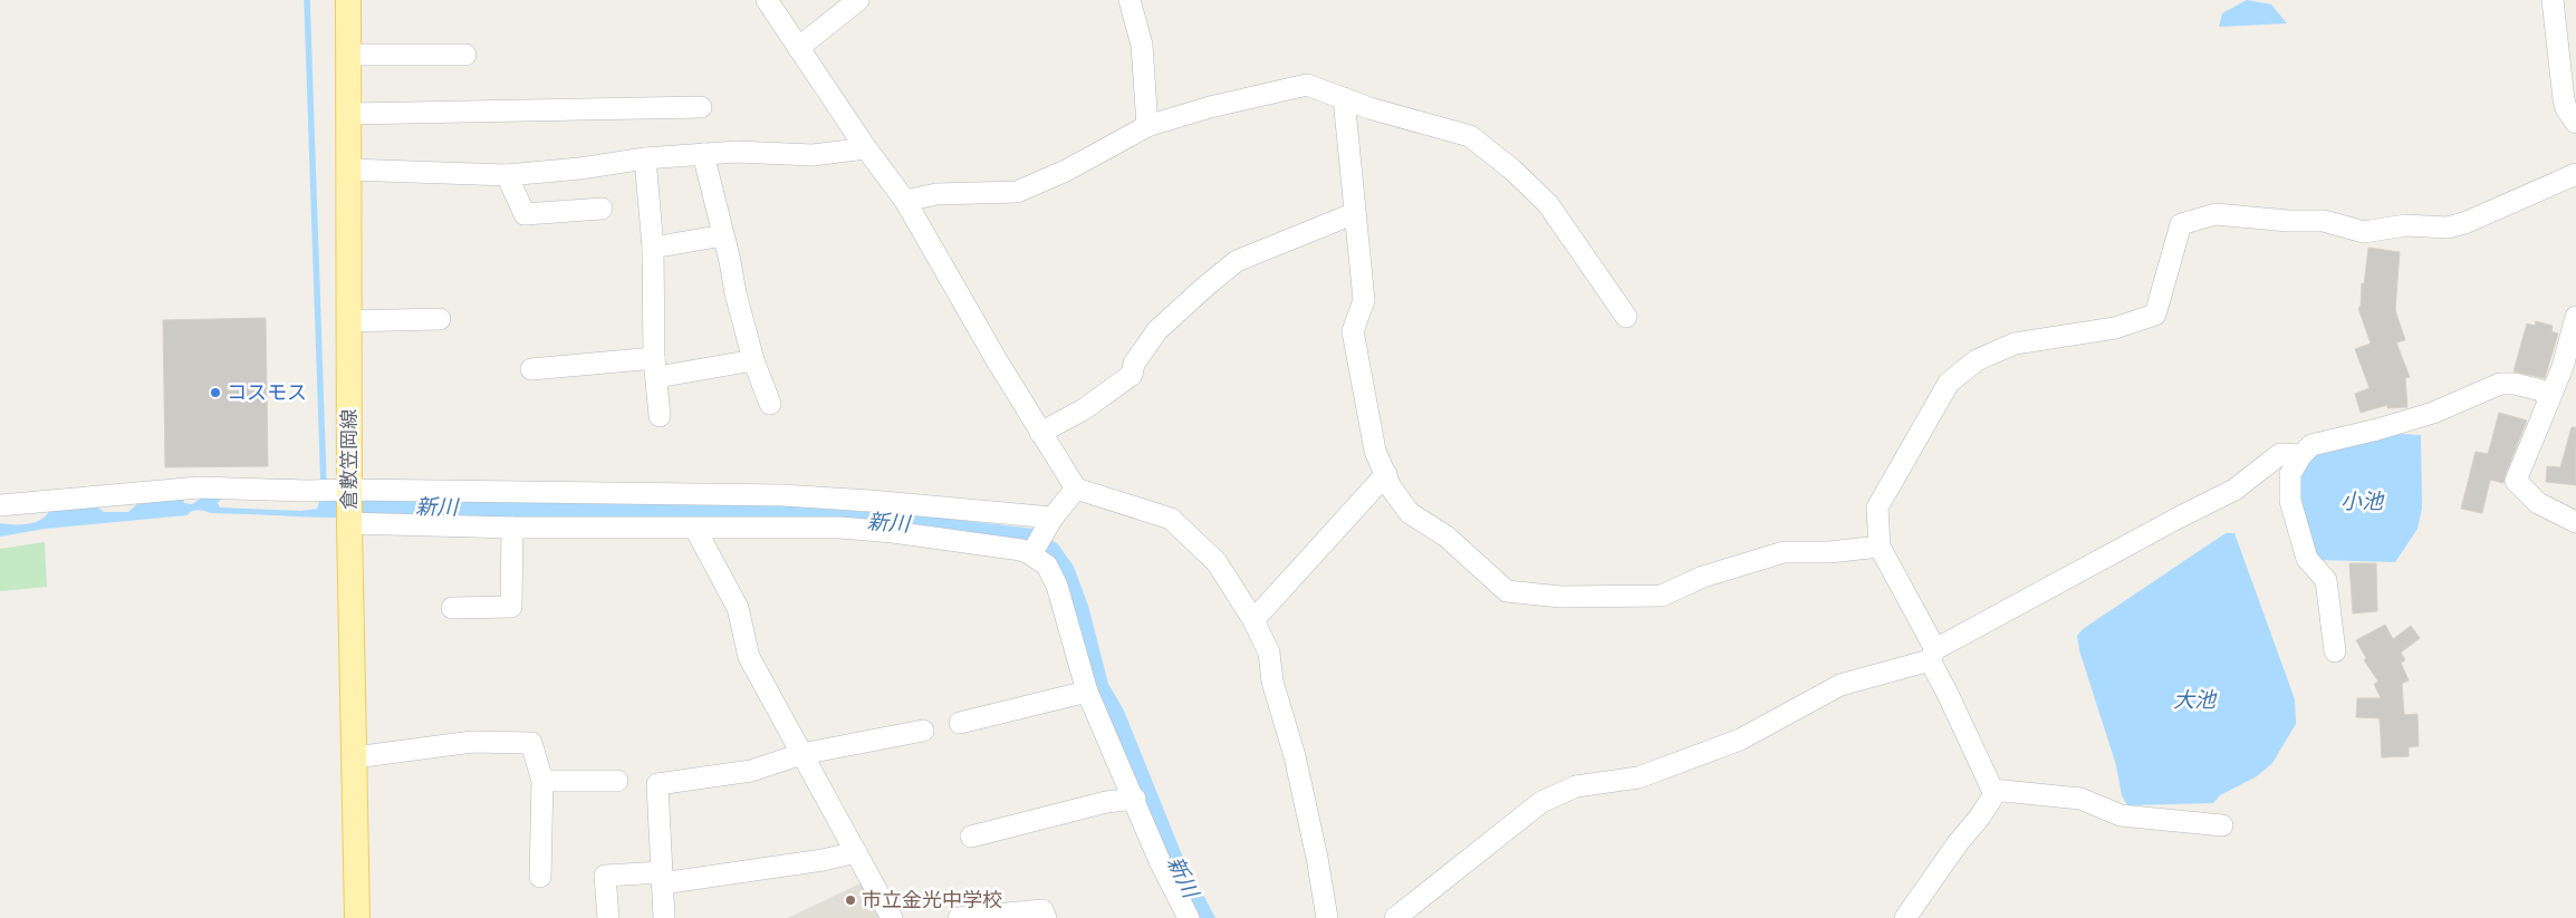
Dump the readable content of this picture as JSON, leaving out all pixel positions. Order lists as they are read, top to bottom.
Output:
{
  "streets": {
    "main road": ["倉敷笠岡線"]
  },
  "water": ["小池", "新川", "大池"],
  "places": ["コスモス", "市立金光中学校"]
}
